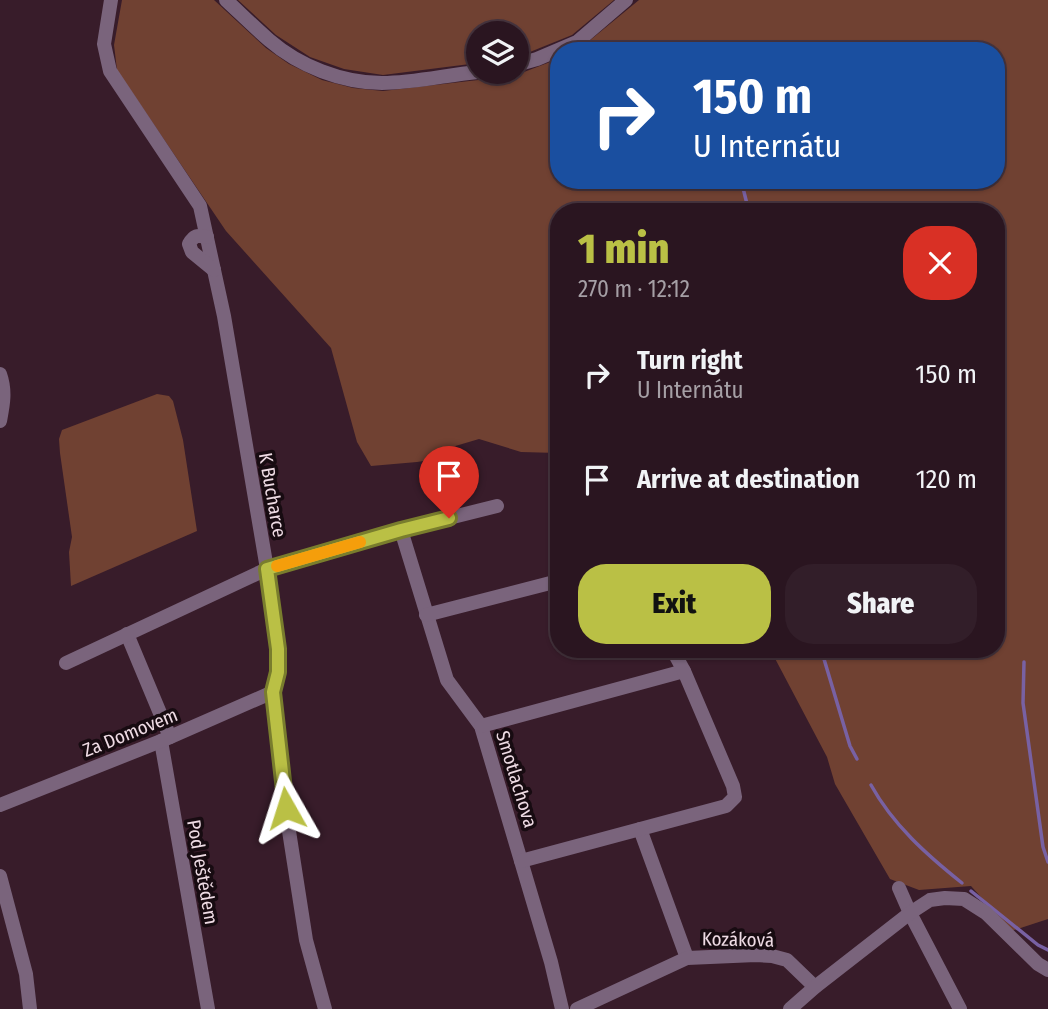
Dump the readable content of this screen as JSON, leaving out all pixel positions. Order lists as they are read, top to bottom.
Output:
{
  "streets": {
    "street": [
      "K Bucharce",
      "Za Domovem",
      "Smotlachova",
      "Pod Ještědem",
      "Kozáková"
    ]
  },
  "crossings": [
    ["K Bucharce", "Za Domovem"],
    ["Za Domovem", "Pod Ještědem"]
  ],
  "page": {
    "turn": ["150 m", "U Internátu"],
    "heading": ["1 min", "270 m · 12:12"],
    "list": [
      {
        "name": "Turn right",
        "note": "U Internátu",
        "value": "150 m"
      },
      {
        "name": "Arrive at destination",
        "value": "120 m"
      }
    ],
    "buttons": ["Exit", "Share"]
  }
}
